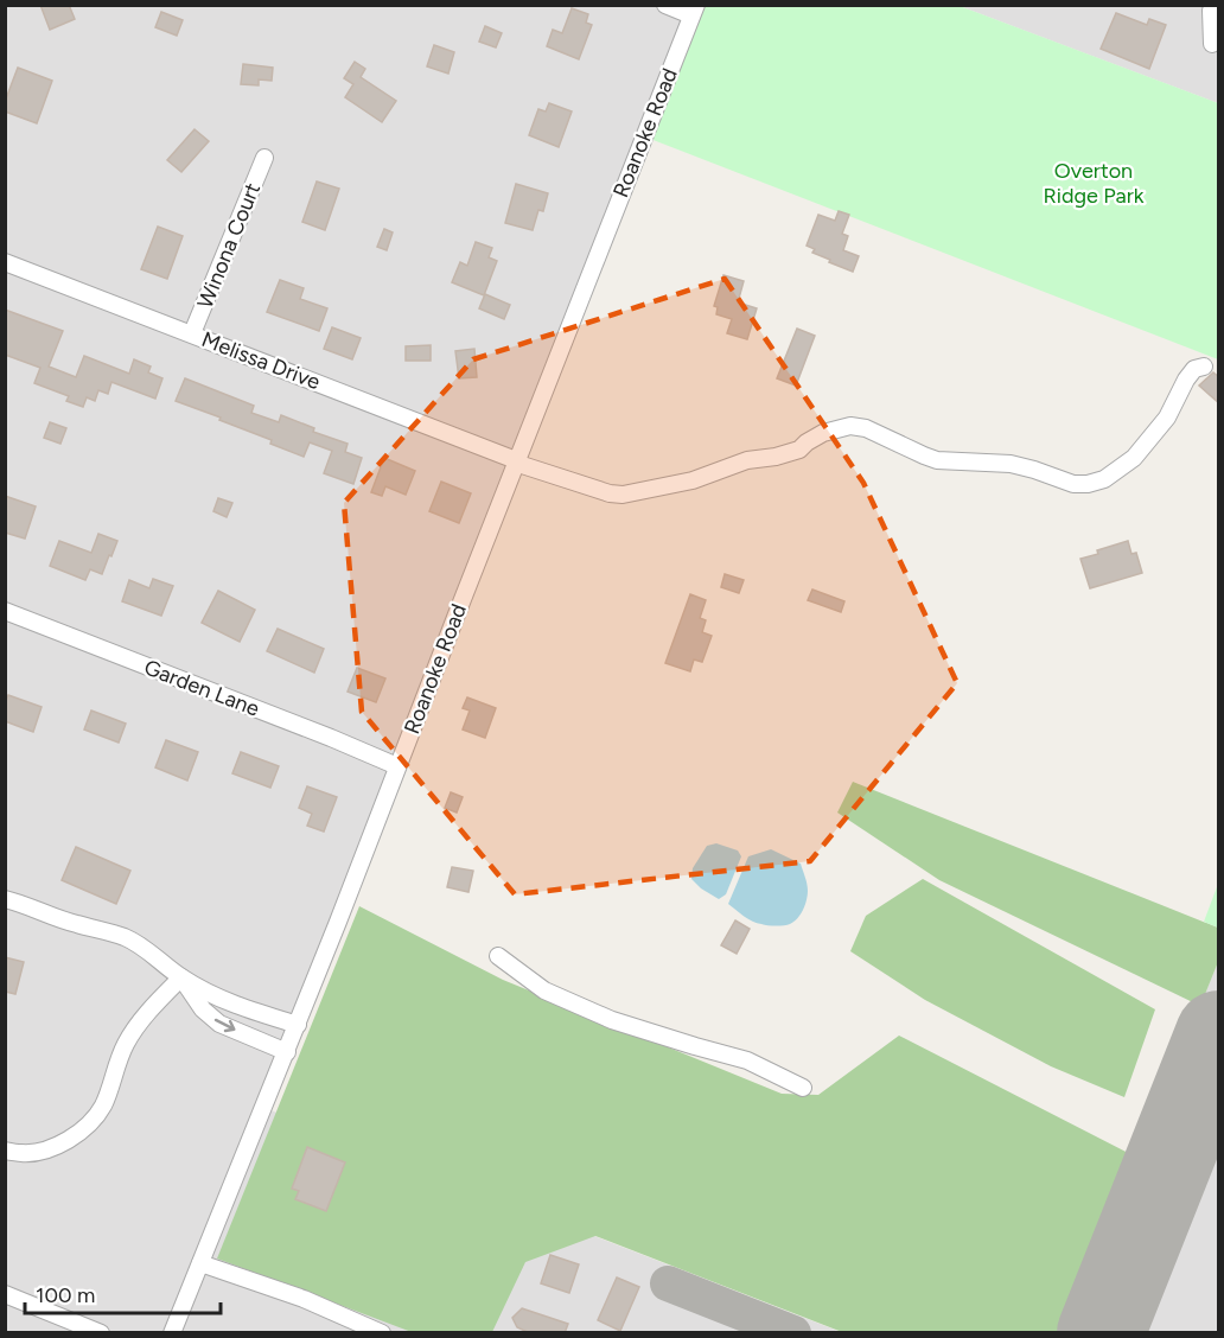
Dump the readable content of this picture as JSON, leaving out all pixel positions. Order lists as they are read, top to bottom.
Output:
{
  "streets": {
    "street": [
      "Roanoke Road",
      "Winona Court",
      "Melissa Drive",
      "Garden Lane"
    ]
  },
  "crossings": [
    ["Roanoke Road", "Melissa Drive"],
    ["Roanoke Road", "Garden Lane"],
    ["Winona Court", "Melissa Drive"]
  ],
  "parks": ["Overton Ridge Park"],
  "scale_bar": "100 m"
}
